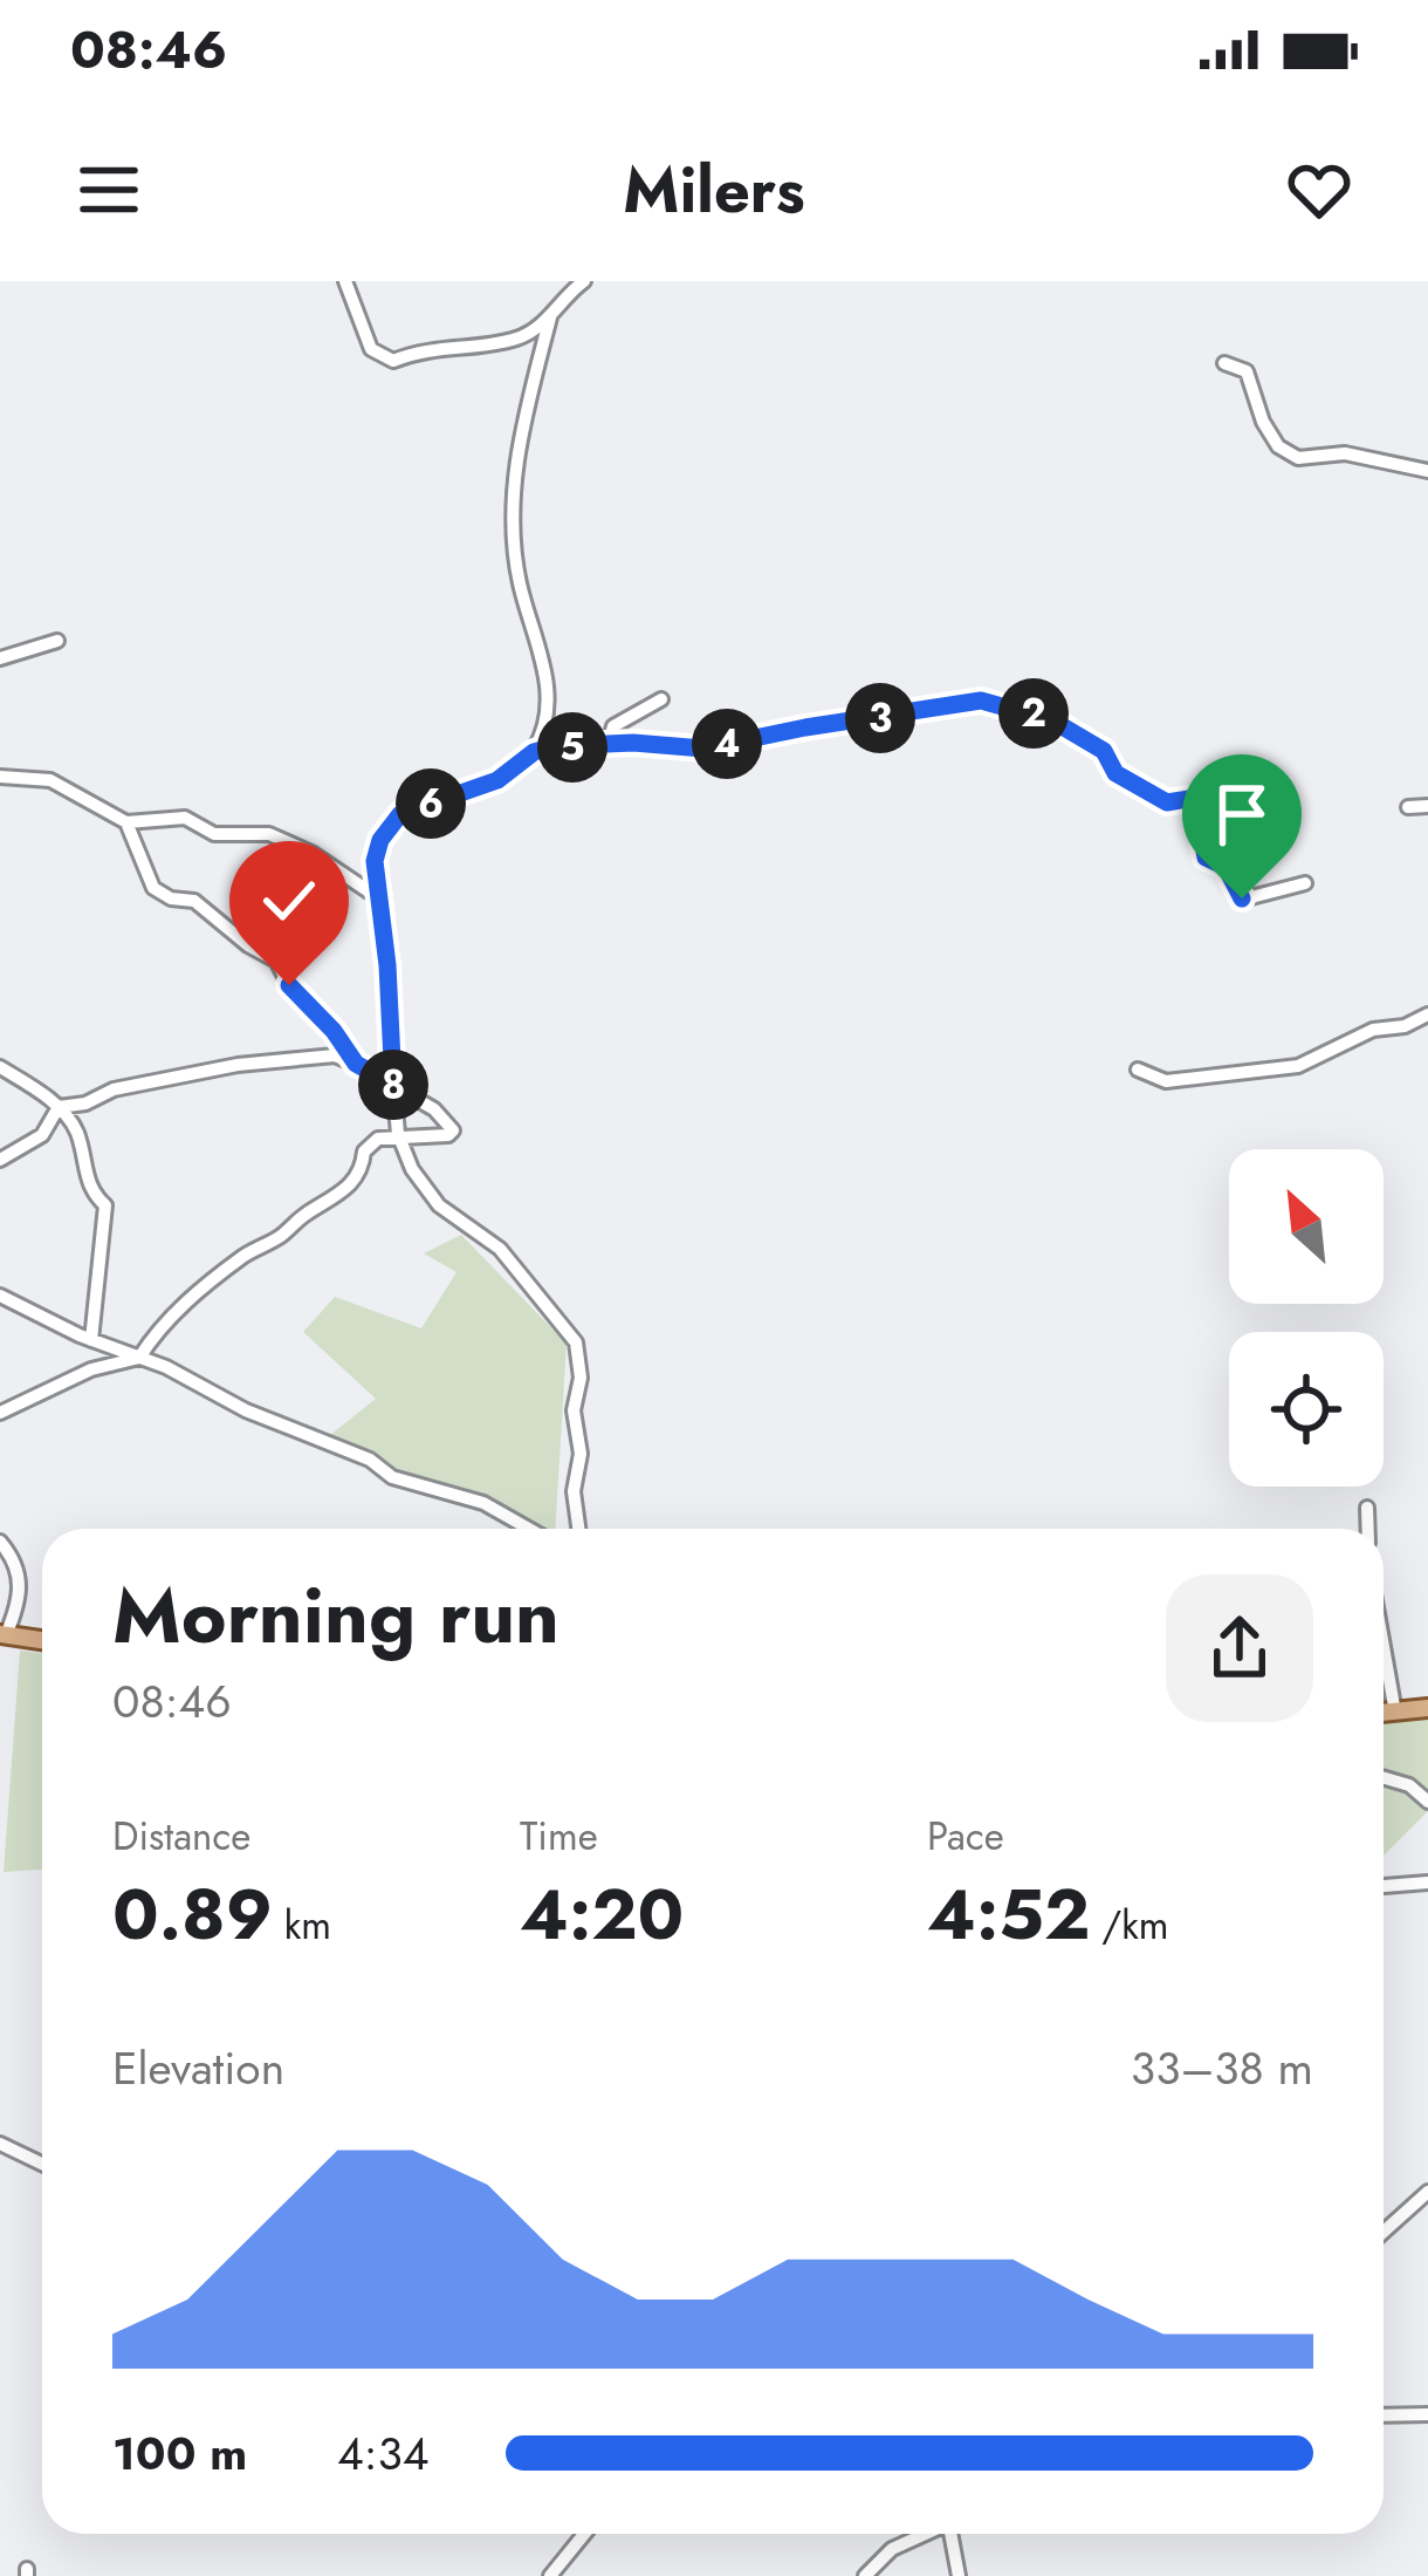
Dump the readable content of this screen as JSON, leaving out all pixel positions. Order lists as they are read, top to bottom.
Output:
{
  "north": "top left",
  "page": {
    "status": "08:46",
    "header": "Milers",
    "pins": [
      "2",
      "3",
      "4",
      "5",
      "6",
      "8"
    ],
    "heading": ["Morning run", "08:46"],
    "stats": [
      ["Distance", "0.89 km"],
      ["Time", "4:20"],
      ["Pace", "4:52 /km"]
    ],
    "chart": ["Elevation", "33–38 m"],
    "list": [
      {
        "name": "100 m",
        "note": "4:34"
      }
    ]
  }
}
